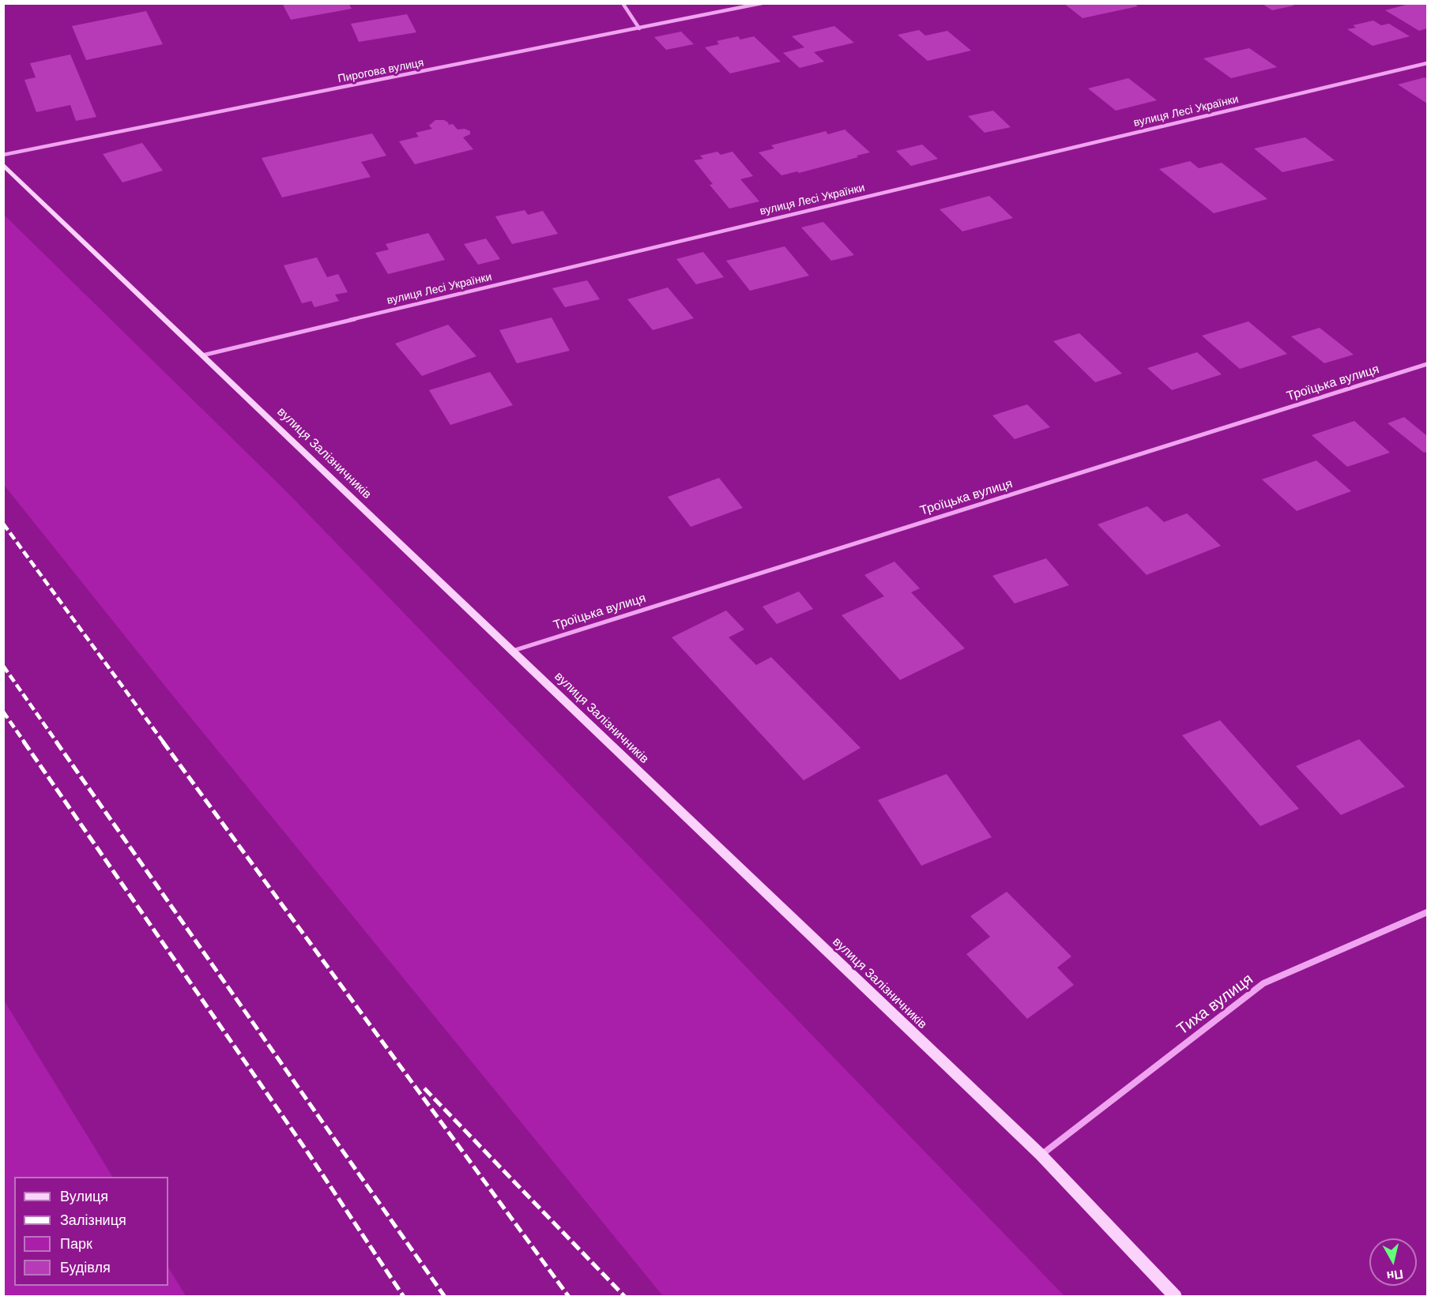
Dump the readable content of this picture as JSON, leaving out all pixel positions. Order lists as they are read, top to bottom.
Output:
{
  "streets": {
    "street": [
      "Пирогова вулиця",
      "вулиця Лесі Українки",
      "Троїцька вулиця",
      "вулиця Залізничників",
      "Тиха вулиця"
    ]
  },
  "crossings": [
    ["вулиця Лесі Українки", "вулиця Залізничників"],
    ["Троїцька вулиця", "вулиця Залізничників"],
    ["вулиця Залізничників", "Тиха вулиця"]
  ],
  "legend": [
    "Вулиця",
    "Залізниця",
    "Парк",
    "Будівля"
  ],
  "north": "bottom"
}
